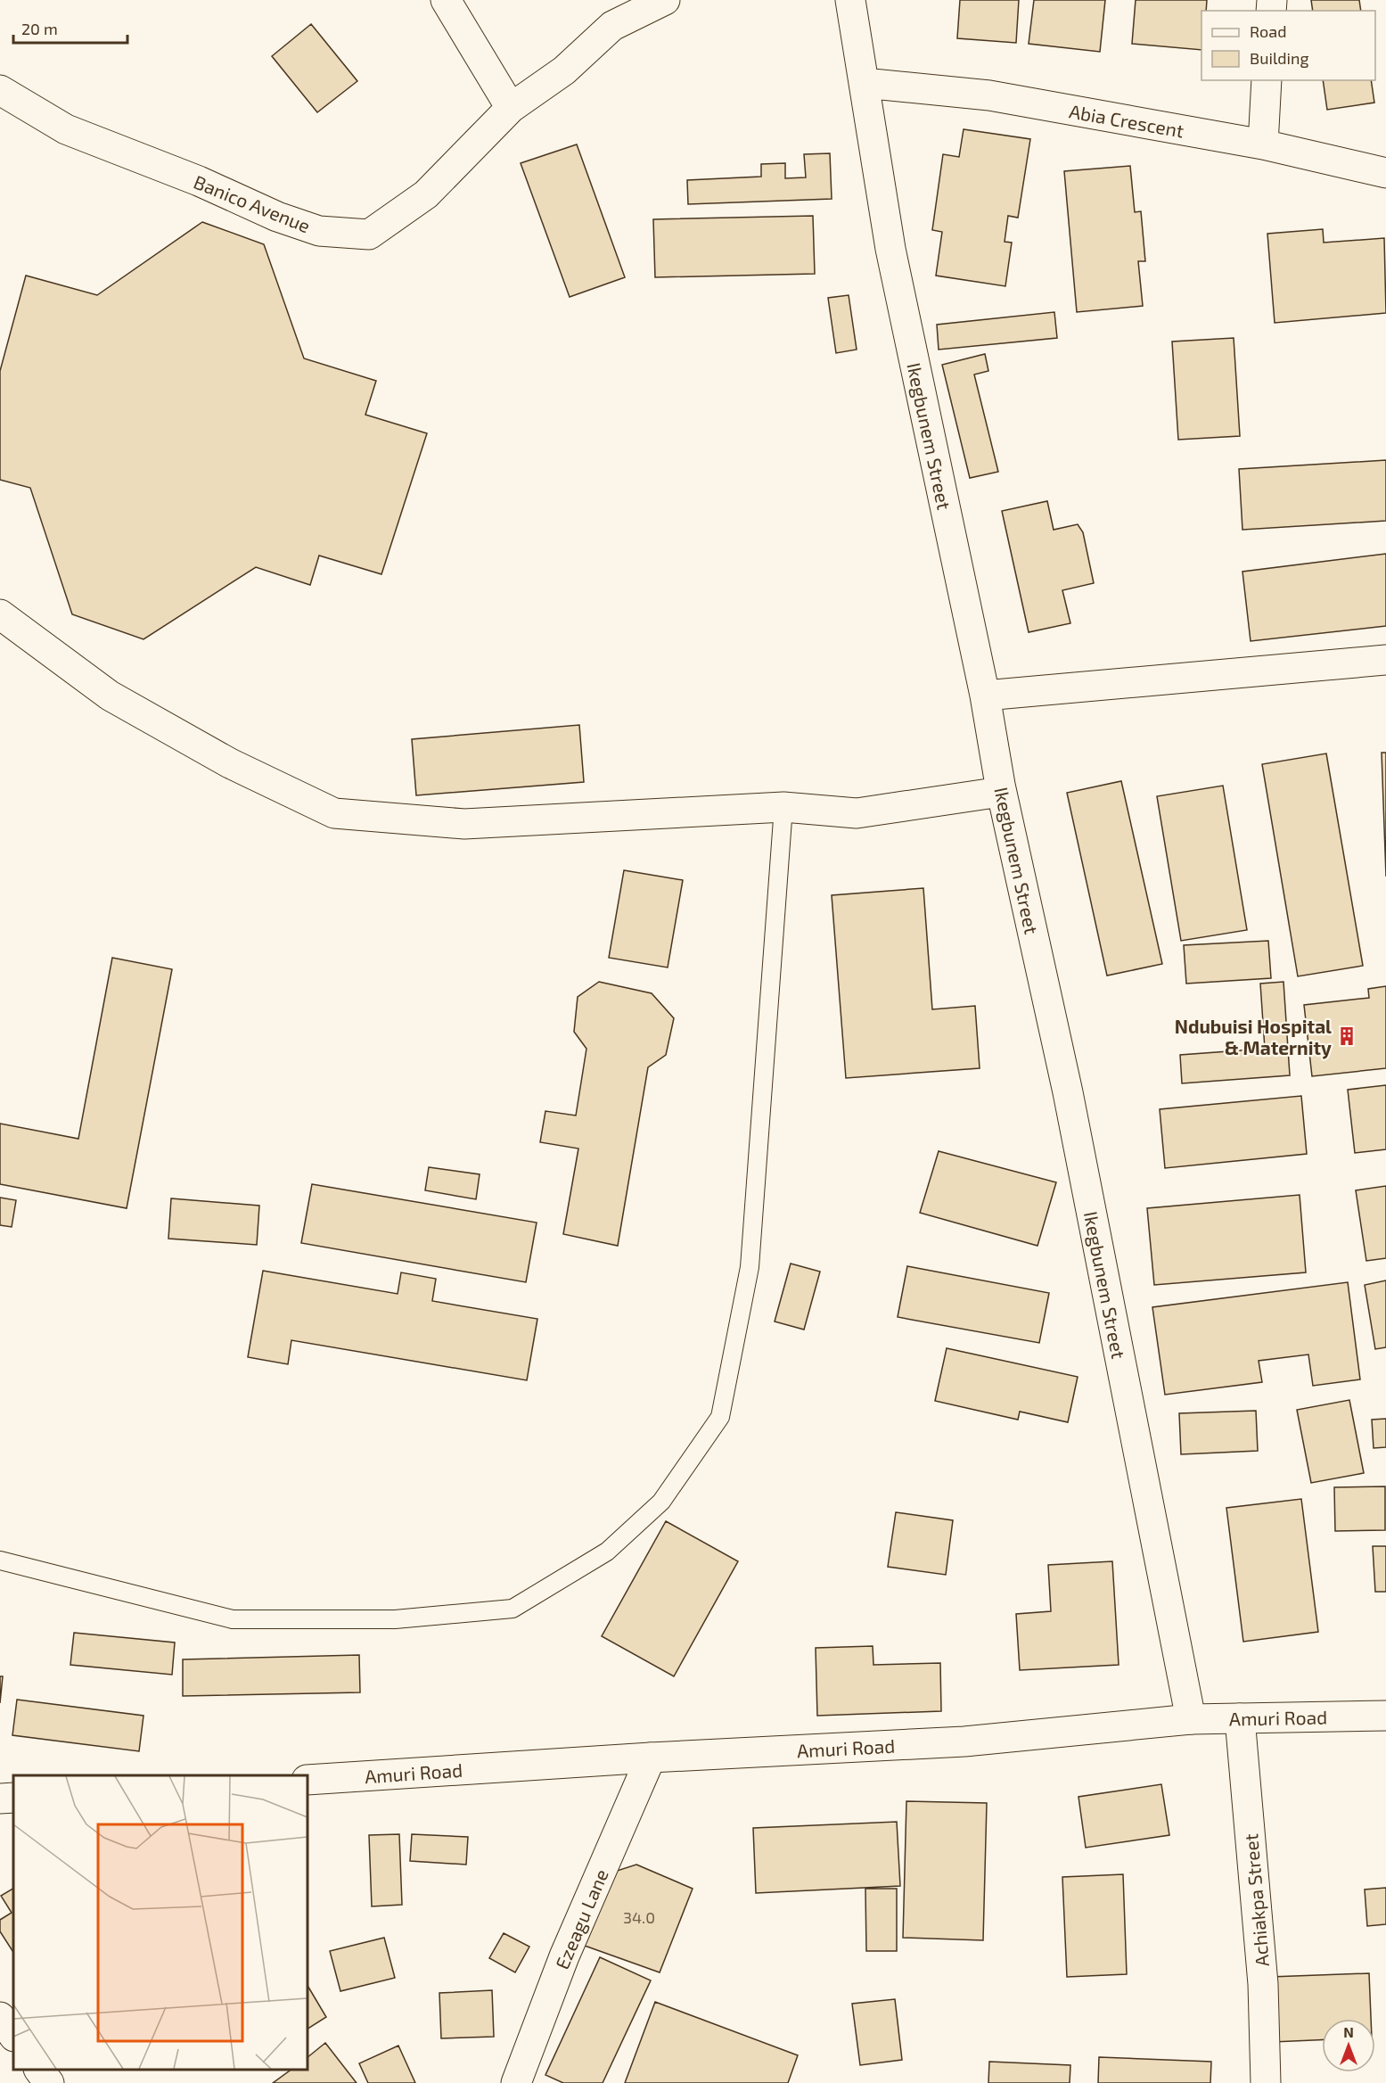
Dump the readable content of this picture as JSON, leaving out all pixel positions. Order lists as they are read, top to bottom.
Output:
{
  "streets": {
    "street": [
      "Abia Crescent",
      "Banico Avenue",
      "Ikegbunem Street",
      "Amuri Road",
      "Achiakpa Street",
      "Ezeagu Lane"
    ]
  },
  "crossings": [
    ["Abia Crescent", "Ikegbunem Street"],
    ["Ikegbunem Street", "Amuri Road"],
    ["Amuri Road", "Achiakpa Street"],
    ["Amuri Road", "Ezeagu Lane"]
  ],
  "places": {
    "building": ["Ndubuisi Hospital & Maternity"]
  },
  "house_numbers": ["34.0"],
  "legend": ["Road", "Building"],
  "scale_bar": "20 m",
  "north": "top"
}
